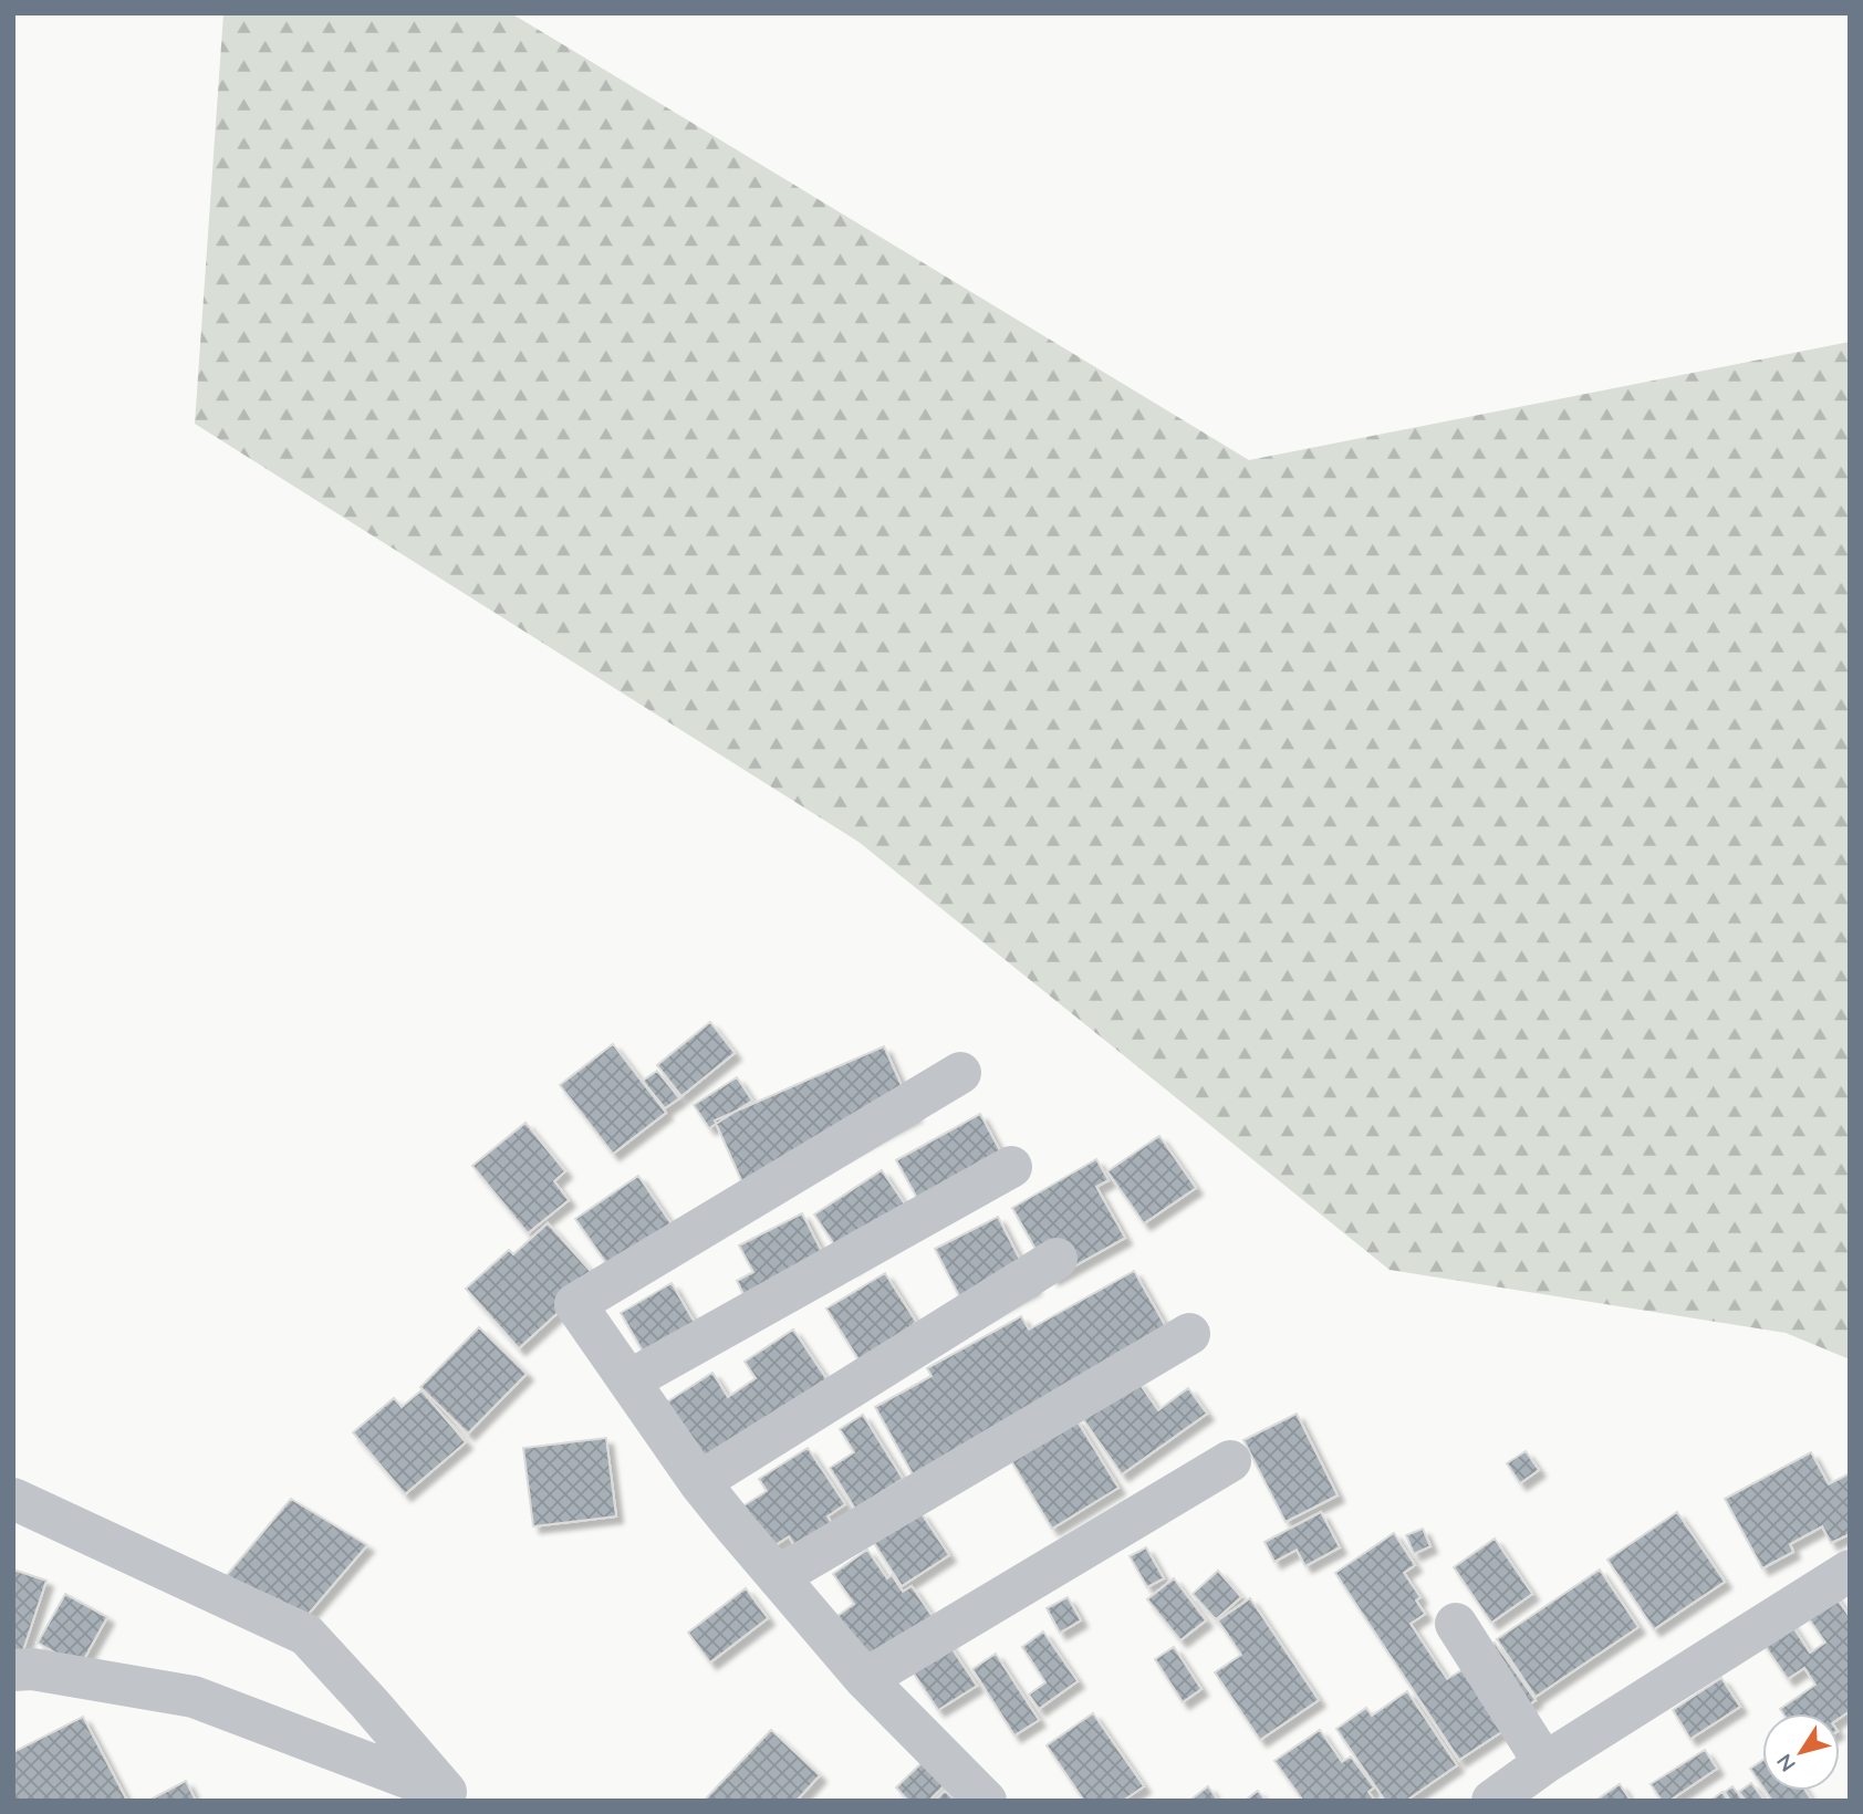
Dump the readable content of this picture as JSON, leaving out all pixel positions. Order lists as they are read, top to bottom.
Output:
{
  "north": "bottom left"
}
